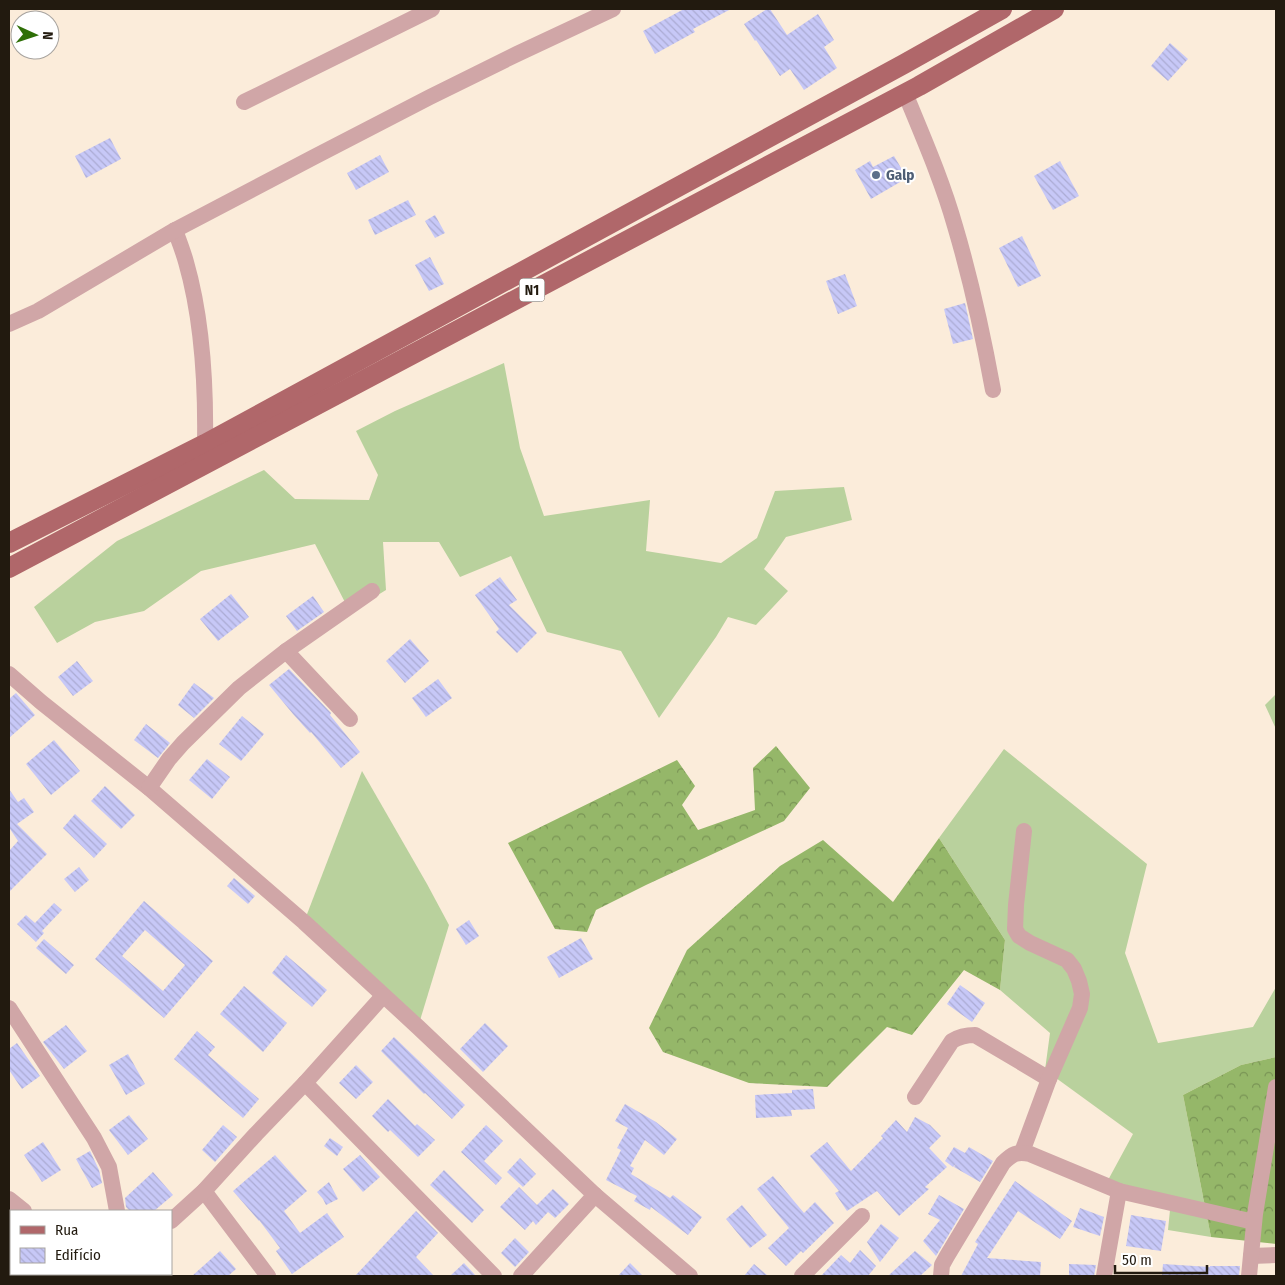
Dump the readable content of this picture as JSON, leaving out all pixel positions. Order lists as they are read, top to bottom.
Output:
{
  "streets": {
    "main road": ["N1"]
  },
  "places": ["Galp"],
  "legend": ["Rua", "Edifício"],
  "scale_bar": "50 m",
  "north": "right"
}
